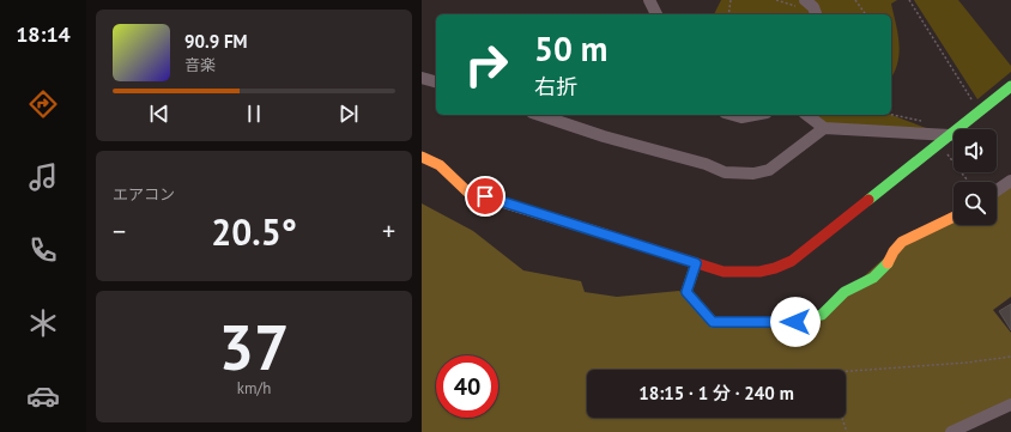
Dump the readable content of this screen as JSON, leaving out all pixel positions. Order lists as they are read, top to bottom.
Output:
{
  "page": {
    "tabs": "18:14",
    "turn": ["50 m", "右折"],
    "song": ["90.9 FM", "音楽"],
    "tile": [
      "エアコン",
      ["37", "km/h"]
    ],
    "heat": ["−", "20.5°", "+"],
    "limit": "40",
    "trip": "18:15 · 1 分 · 240 m"
  }
}
